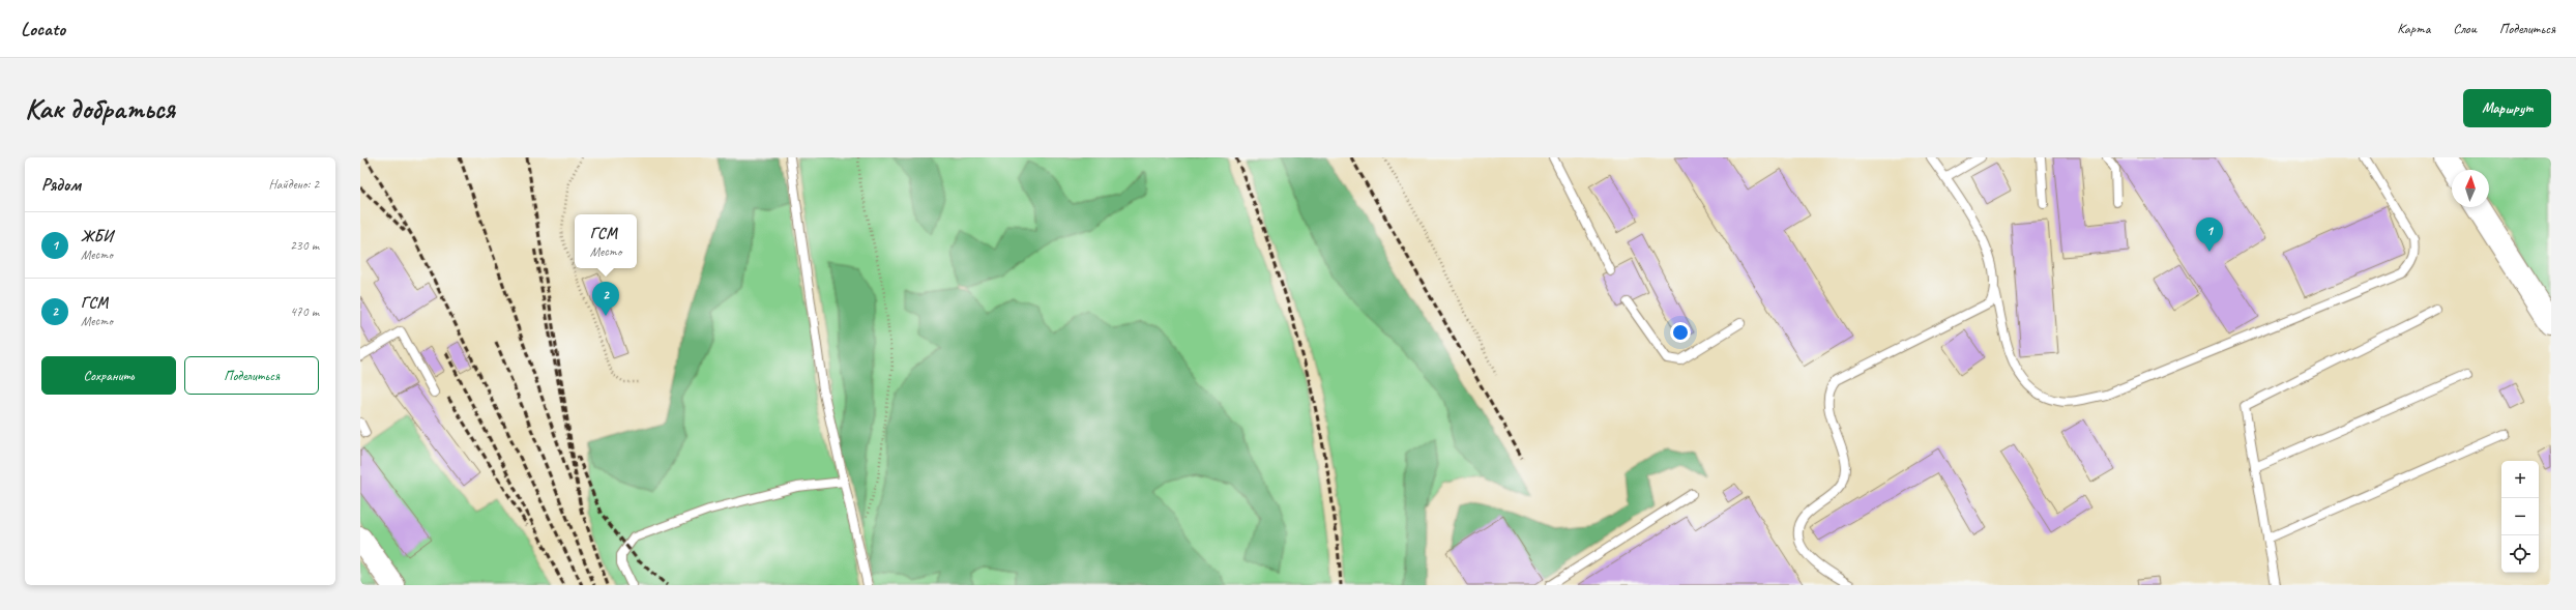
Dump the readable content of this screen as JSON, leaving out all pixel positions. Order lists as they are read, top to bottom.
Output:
{
  "north": "top",
  "page": {
    "header": "Locato",
    "nav": ["Карта", "Слои", "Поделиться"],
    "buttons": [
      "Маршрут",
      ["Сохранить", "Поделиться"]
    ],
    "title": "Как добраться",
    "heading": ["Рядом", "Найдено: 2"],
    "list": [
      {
        "mark": "1",
        "name": "ЖБИ",
        "note": "Место",
        "value": "230 m"
      },
      {
        "mark": "2",
        "name": "ГСМ",
        "note": "Место",
        "value": "470 m"
      }
    ],
    "popup": ["ГСМ", "Место"],
    "pins": ["1", "2"],
    "map_buttons": ["+", "−"]
  }
}
